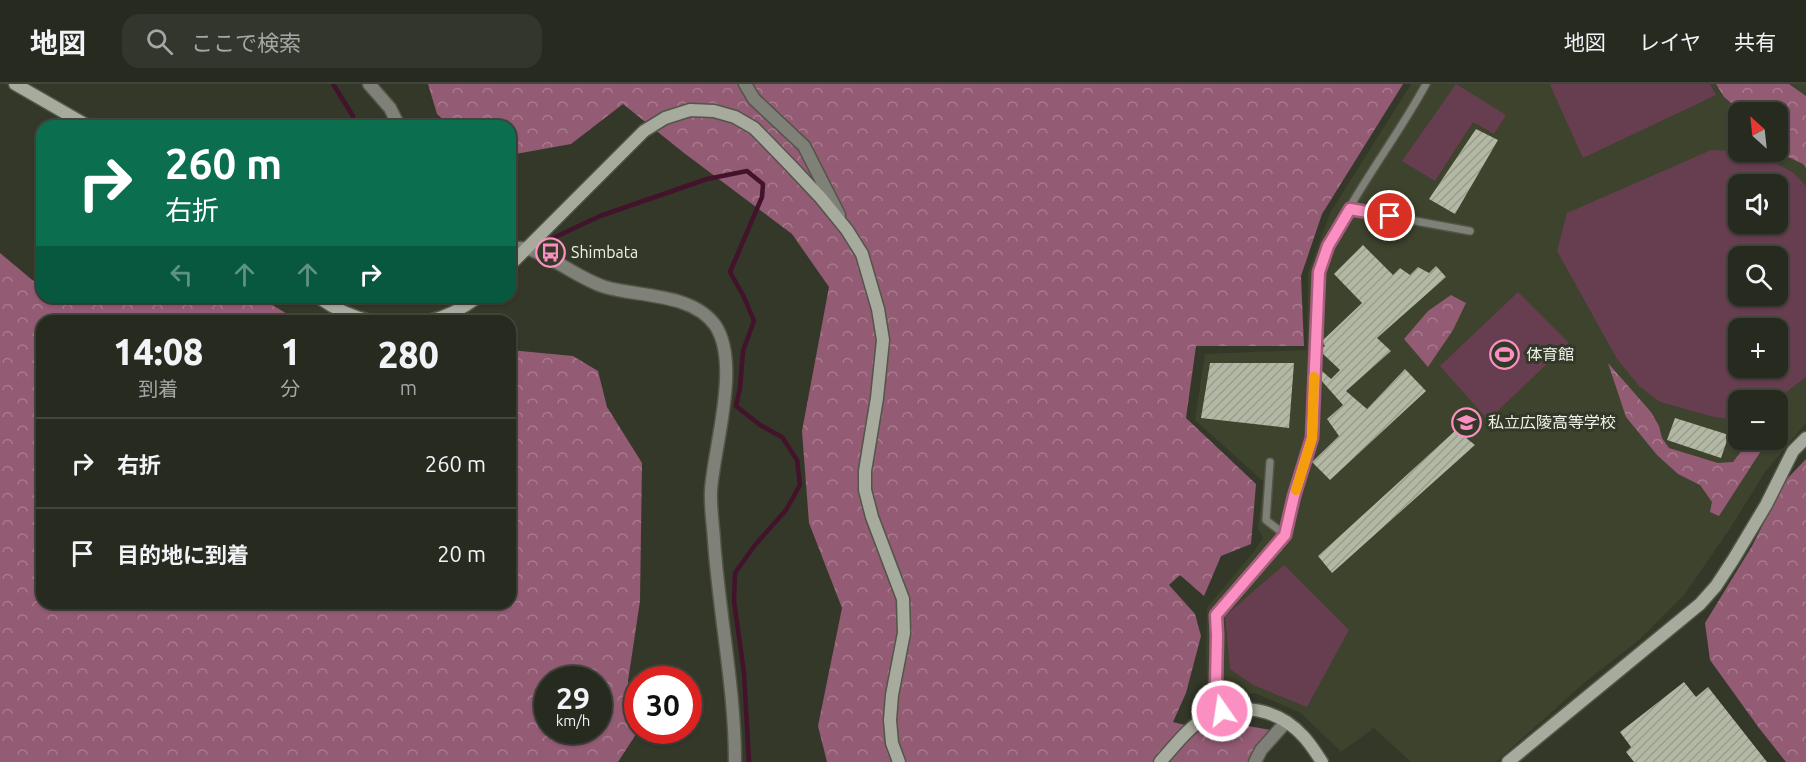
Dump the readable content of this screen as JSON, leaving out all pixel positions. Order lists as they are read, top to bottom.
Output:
{
  "places": {
    "bus stop": ["Shimbata"],
    "sports": ["体育館"],
    "school or university": ["私立広陵高等学校"]
  },
  "north": "top left",
  "page": {
    "header": "地図",
    "search": "ここで検索",
    "nav": ["地図", "レイヤ", "共有"],
    "map_buttons": ["+", "−"],
    "turn": ["260 m", "右折"],
    "eta": [
      "14:08",
      "到着",
      "1",
      "分",
      "280",
      "m"
    ],
    "list": [
      {
        "name": "右折",
        "value": "260 m"
      },
      {
        "name": "目的地に到着",
        "value": "20 m"
      }
    ],
    "speed": "29 km/h",
    "limit": "30"
  }
}
